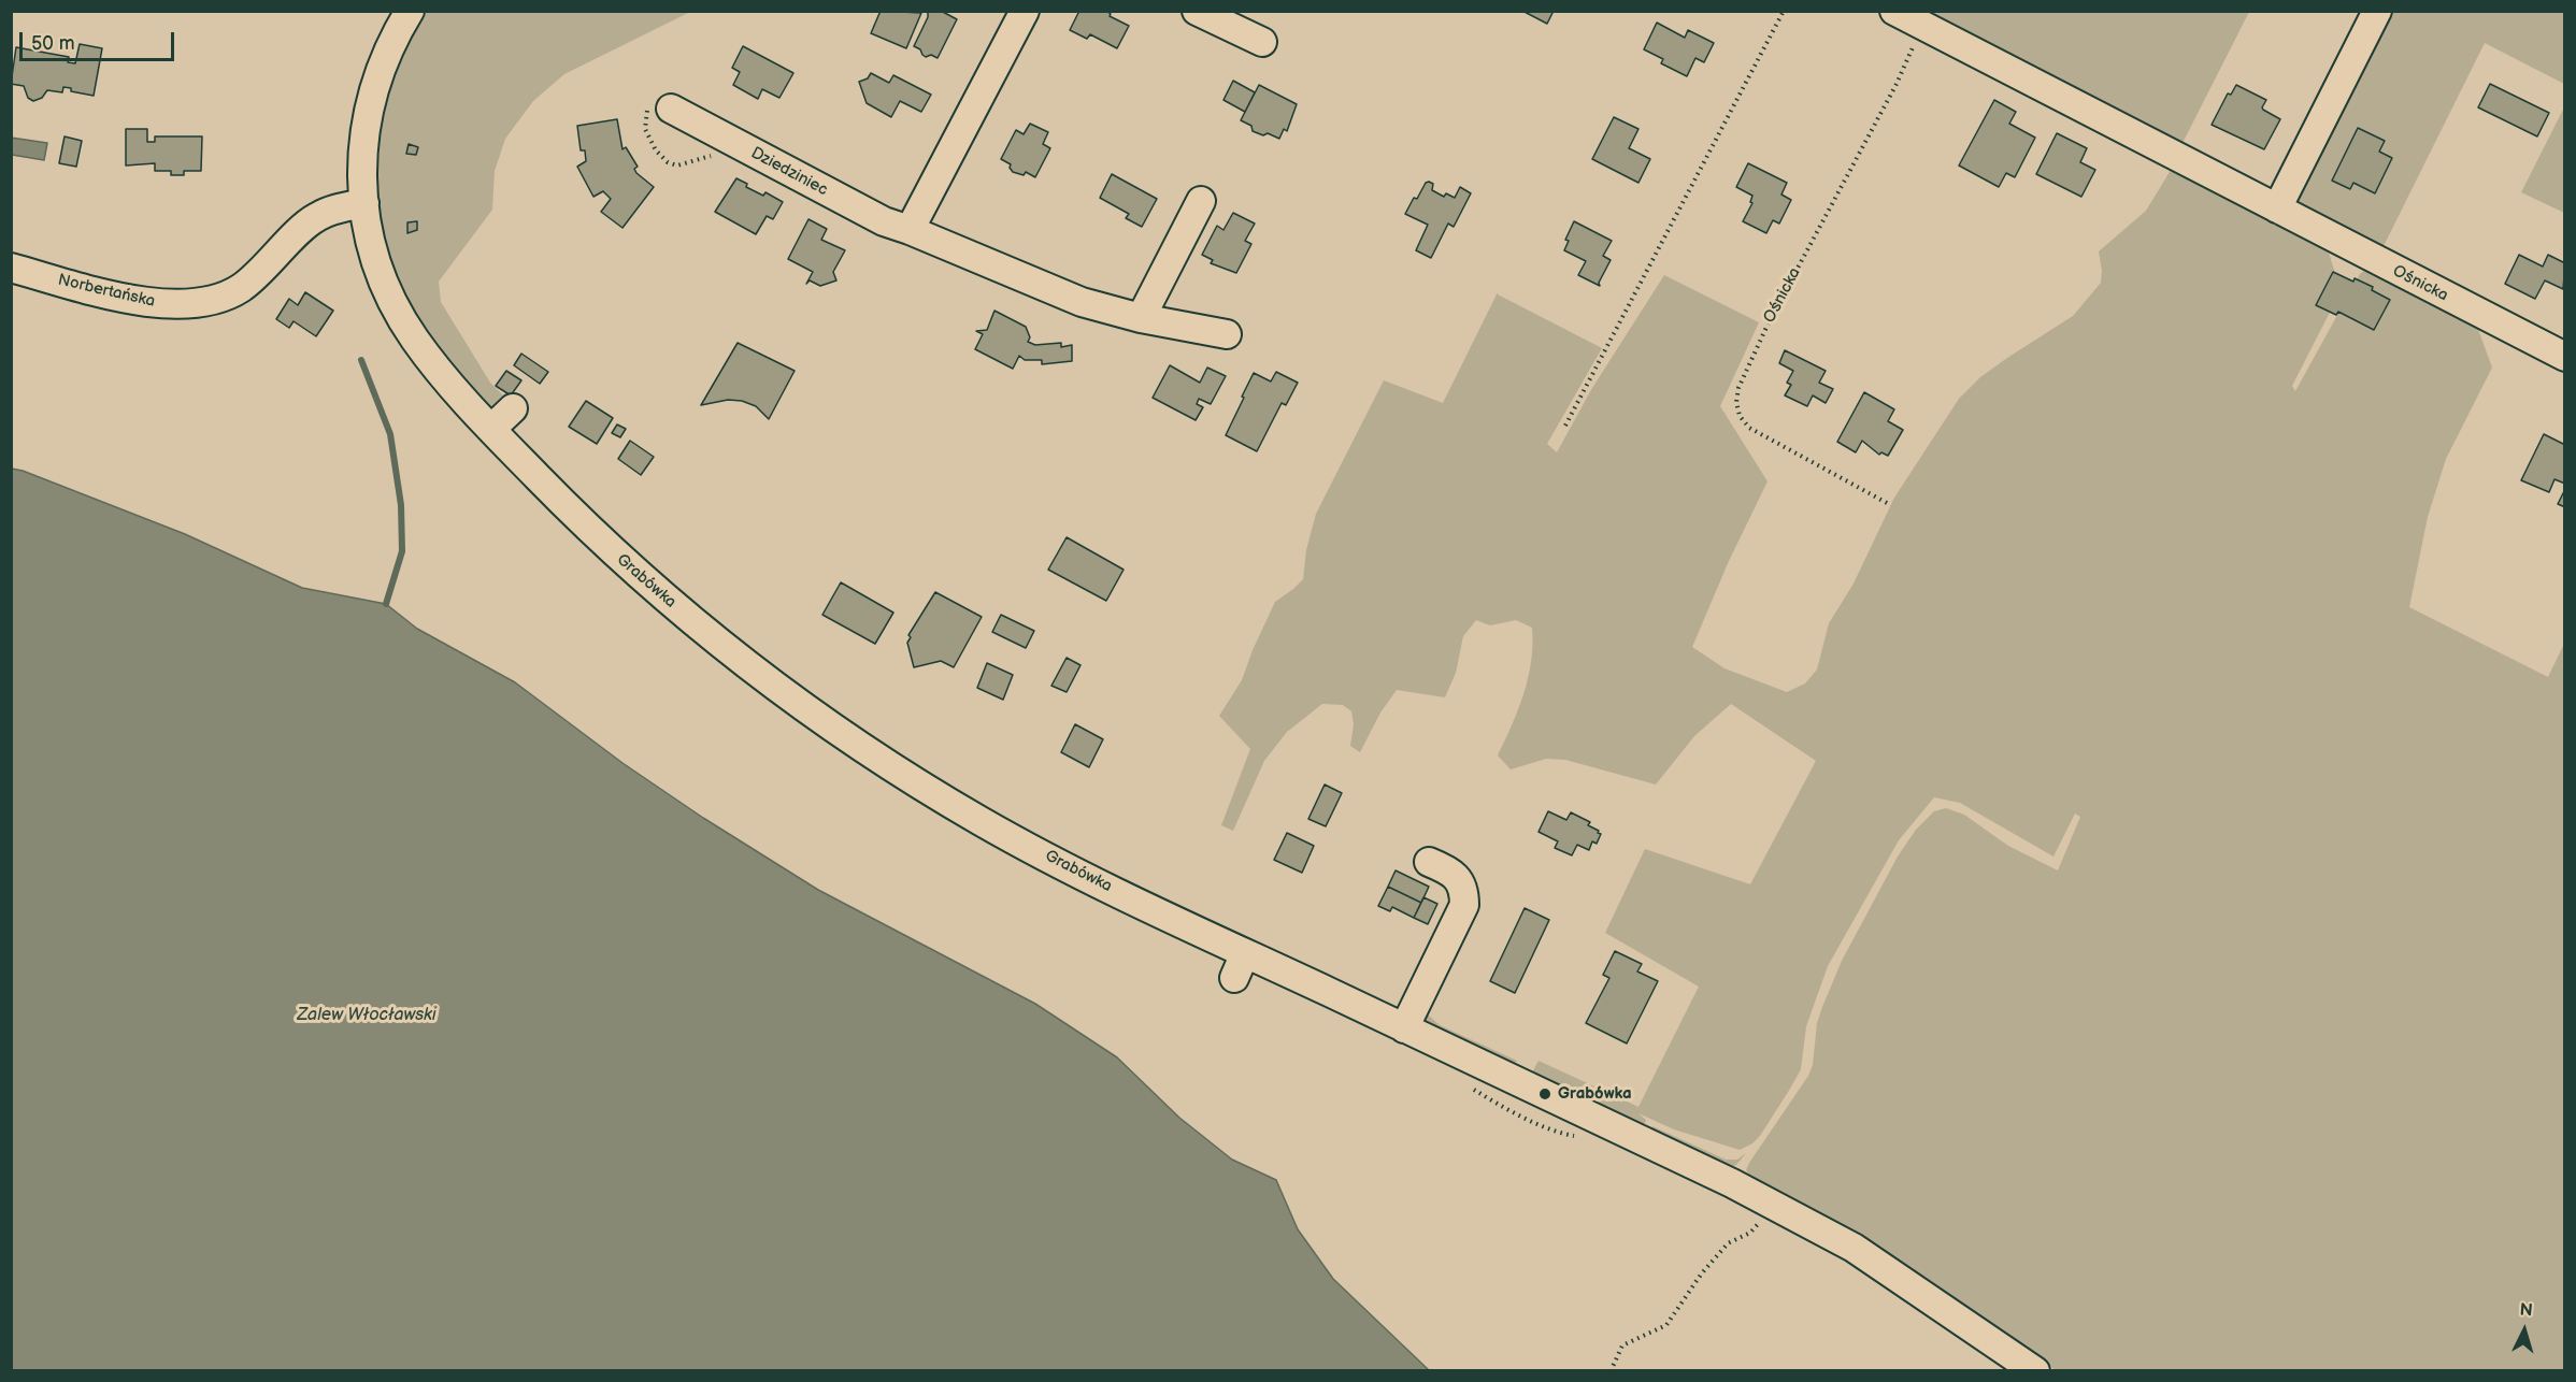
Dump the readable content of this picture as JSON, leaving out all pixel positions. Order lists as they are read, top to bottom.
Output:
{
  "streets": {
    "street": [
      "Dziedziniec",
      "Ośnicka",
      "Norbertańska",
      "Grabówka"
    ]
  },
  "crossings": [
    ["Norbertańska", "Grabówka"]
  ],
  "water": ["Zalew Włocławski"],
  "places": ["Grabówka"],
  "scale_bar": "50 m",
  "north": "top"
}
